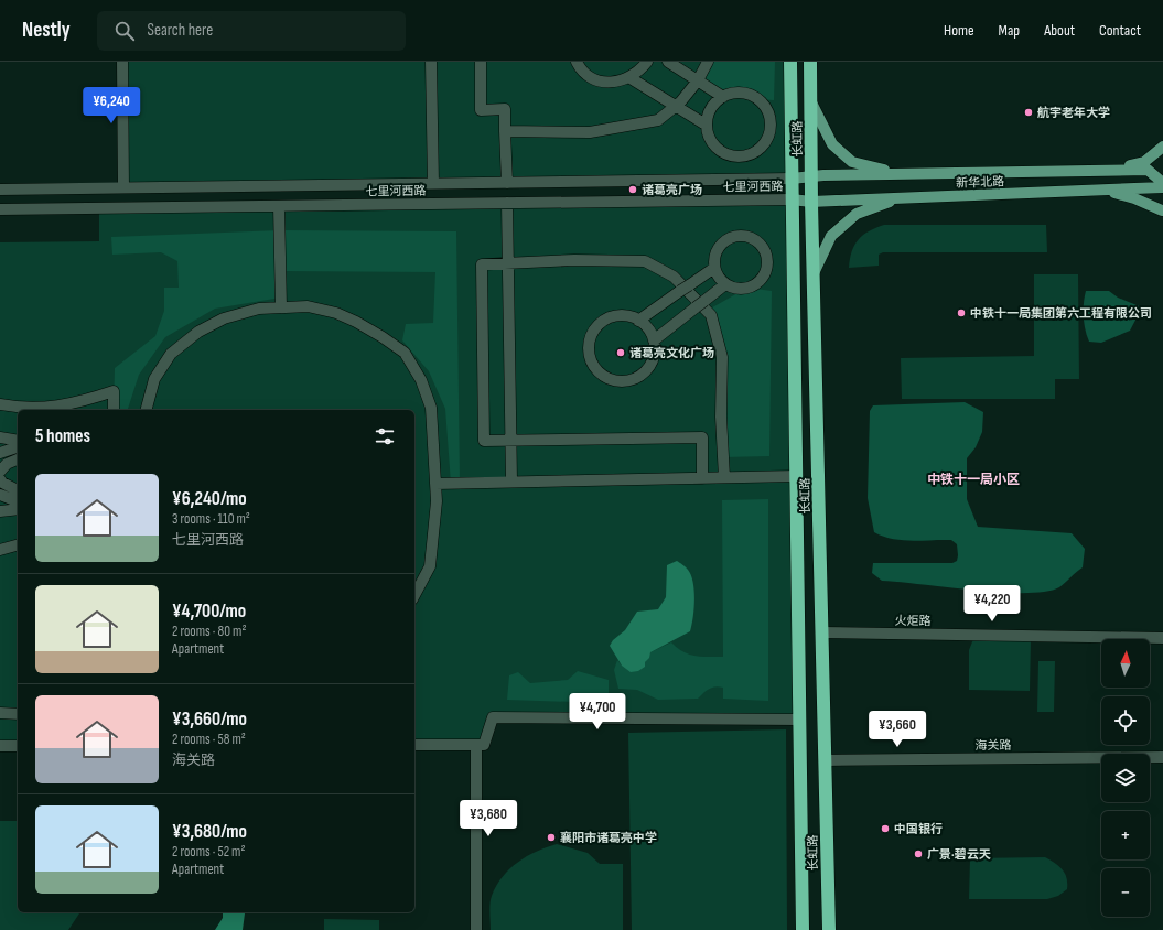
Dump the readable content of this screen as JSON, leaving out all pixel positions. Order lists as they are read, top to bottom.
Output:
{
  "streets": {
    "highway": ["长虹路"],
    "main road": ["新华北路"],
    "street": ["七里河西路", "火炬路", "海关路"]
  },
  "crossings": [
    ["长虹路", "新华北路"],
    ["长虹路", "七里河西路"],
    ["长虹路", "火炬路"],
    ["长虹路", "海关路"],
    ["新华北路", "七里河西路"]
  ],
  "districts": ["中铁十一局小区"],
  "places": [
    "航宇老年大学",
    "诸葛亮广场",
    "中铁十一局集团第六工程有限公司",
    "诸葛亮文化广场",
    "中国银行",
    "襄阳市诸葛亮中学",
    "广景·碧云天"
  ],
  "north": "top",
  "page": {
    "header": "Nestly",
    "search": "Search here",
    "nav": [
      "Home",
      "Map",
      "About",
      "Contact"
    ],
    "price": [
      "¥6,240",
      "¥4,220",
      "¥4,700",
      "¥3,660",
      "¥3,680"
    ],
    "heading": "5 homes",
    "list": [
      {
        "name": "¥6,240/mo",
        "note": "3 rooms · 110 m² · 七里河西路"
      },
      {
        "name": "¥4,700/mo",
        "note": "2 rooms · 80 m² · Apartment"
      },
      {
        "name": "¥3,660/mo",
        "note": "2 rooms · 58 m² · 海关路"
      },
      {
        "name": "¥3,680/mo",
        "note": "2 rooms · 52 m² · Apartment"
      }
    ],
    "map_buttons": ["+", "−"]
  }
}
